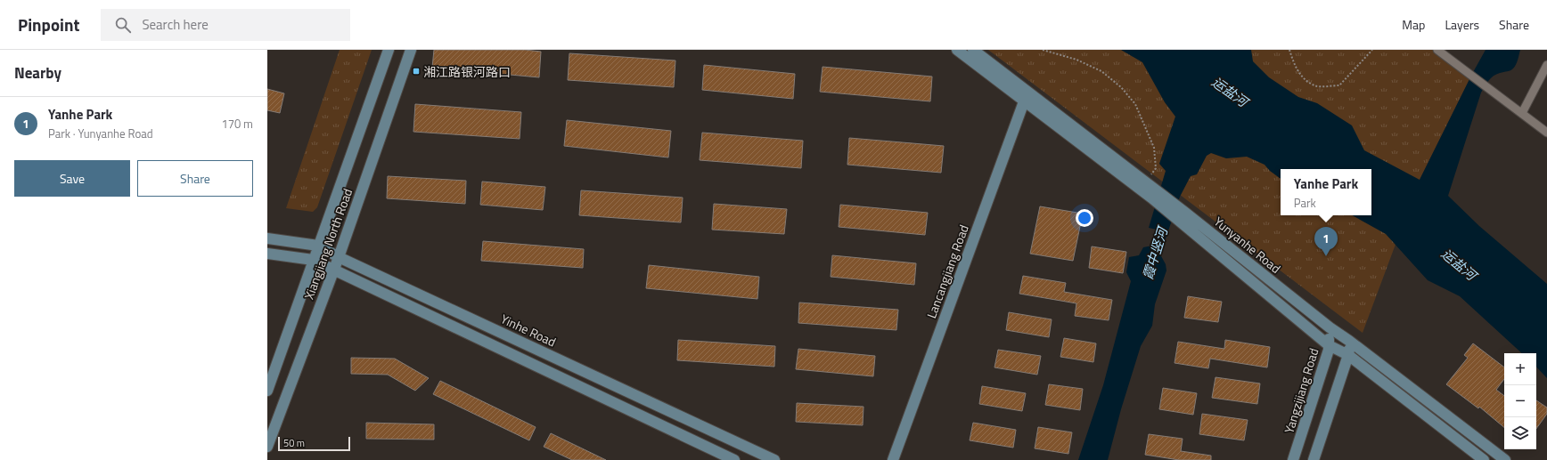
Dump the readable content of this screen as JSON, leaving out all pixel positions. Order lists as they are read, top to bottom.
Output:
{
  "streets": {
    "main road": [
      "Xiangjiang North Road",
      "Yunyanhe Road",
      "Lancangjiang Road",
      "Yinhe Road",
      "Yangzijiang Road"
    ]
  },
  "crossings": [
    ["Xiangjiang North Road", "Yinhe Road"],
    ["Yunyanhe Road", "Lancangjiang Road"],
    ["Yunyanhe Road", "Yangzijiang Road"]
  ],
  "water": ["运盐河", "霞中竖河"],
  "places": {
    "transit": ["湘江路银河路口"]
  },
  "scale_bar": "50 m",
  "page": {
    "header": "Pinpoint",
    "search": "Search here",
    "nav": ["Map", "Layers", "Share"],
    "heading": "Nearby",
    "list": [
      {
        "mark": "1",
        "name": "Yanhe Park",
        "note": "Park · Yunyanhe Road",
        "value": "170 m"
      }
    ],
    "buttons": ["Save", "Share"],
    "popup": ["Yanhe Park", "Park"],
    "pins": "1",
    "map_buttons": ["+", "−"],
    "scale": "50 m"
  }
}
